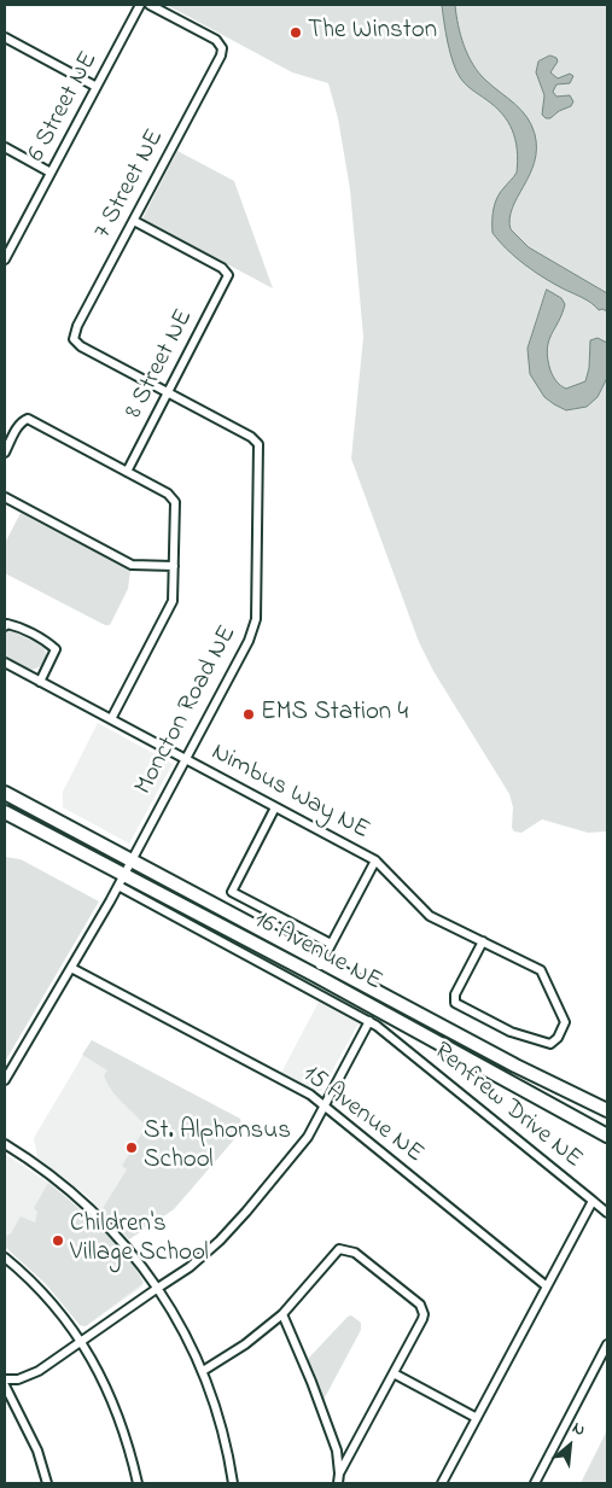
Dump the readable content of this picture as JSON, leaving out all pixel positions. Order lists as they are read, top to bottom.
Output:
{
  "streets": {
    "highway": ["16 Avenue NE"],
    "street": [
      "6 Street NE",
      "7 Street NE",
      "8 Street NE",
      "Moncton Road NE",
      "Nimbus Way NE",
      "Renfrew Drive NE",
      "15 Avenue NE"
    ]
  },
  "crossings": [
    ["7 Street NE", "8 Street NE"],
    ["7 Street NE", "Moncton Road NE"],
    ["8 Street NE", "Moncton Road NE"],
    ["Moncton Road NE", "Nimbus Way NE"],
    ["Moncton Road NE", "16 Avenue NE"],
    ["Moncton Road NE", "Renfrew Drive NE"],
    ["Moncton Road NE", "15 Avenue NE"],
    ["16 Avenue NE", "Renfrew Drive NE"],
    ["Renfrew Drive NE", "15 Avenue NE"]
  ],
  "places": [
    "The Winston",
    "EMS Station 4",
    "St. Alphonsus School",
    "Children's Village School"
  ],
  "north": "top right"
}
